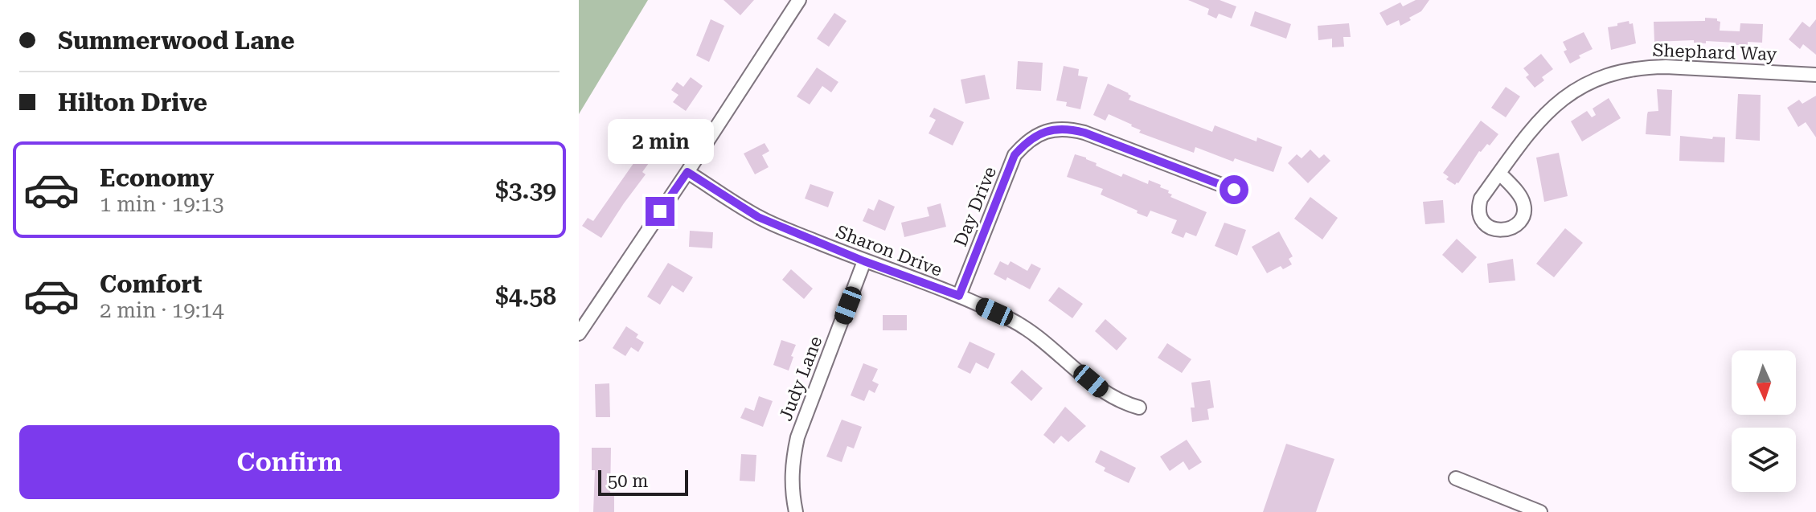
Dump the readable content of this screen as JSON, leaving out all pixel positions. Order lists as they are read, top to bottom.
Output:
{
  "streets": {
    "street": [
      "Shephard Way",
      "Day Drive",
      "Sharon Drive",
      "Judy Lane"
    ]
  },
  "crossings": [
    ["Day Drive", "Sharon Drive"],
    ["Sharon Drive", "Judy Lane"]
  ],
  "scale_bar": "50 m",
  "north": "bottom",
  "page": {
    "banner": ["Summerwood Lane", "Hilton Drive"],
    "bubble": "2 min",
    "list": [
      {
        "name": "Economy",
        "note": "1 min · 19:13",
        "value": "$3.39"
      },
      {
        "name": "Comfort",
        "note": "2 min · 19:14",
        "value": "$4.58"
      }
    ],
    "buttons": "Confirm",
    "scale": "50 m"
  }
}
